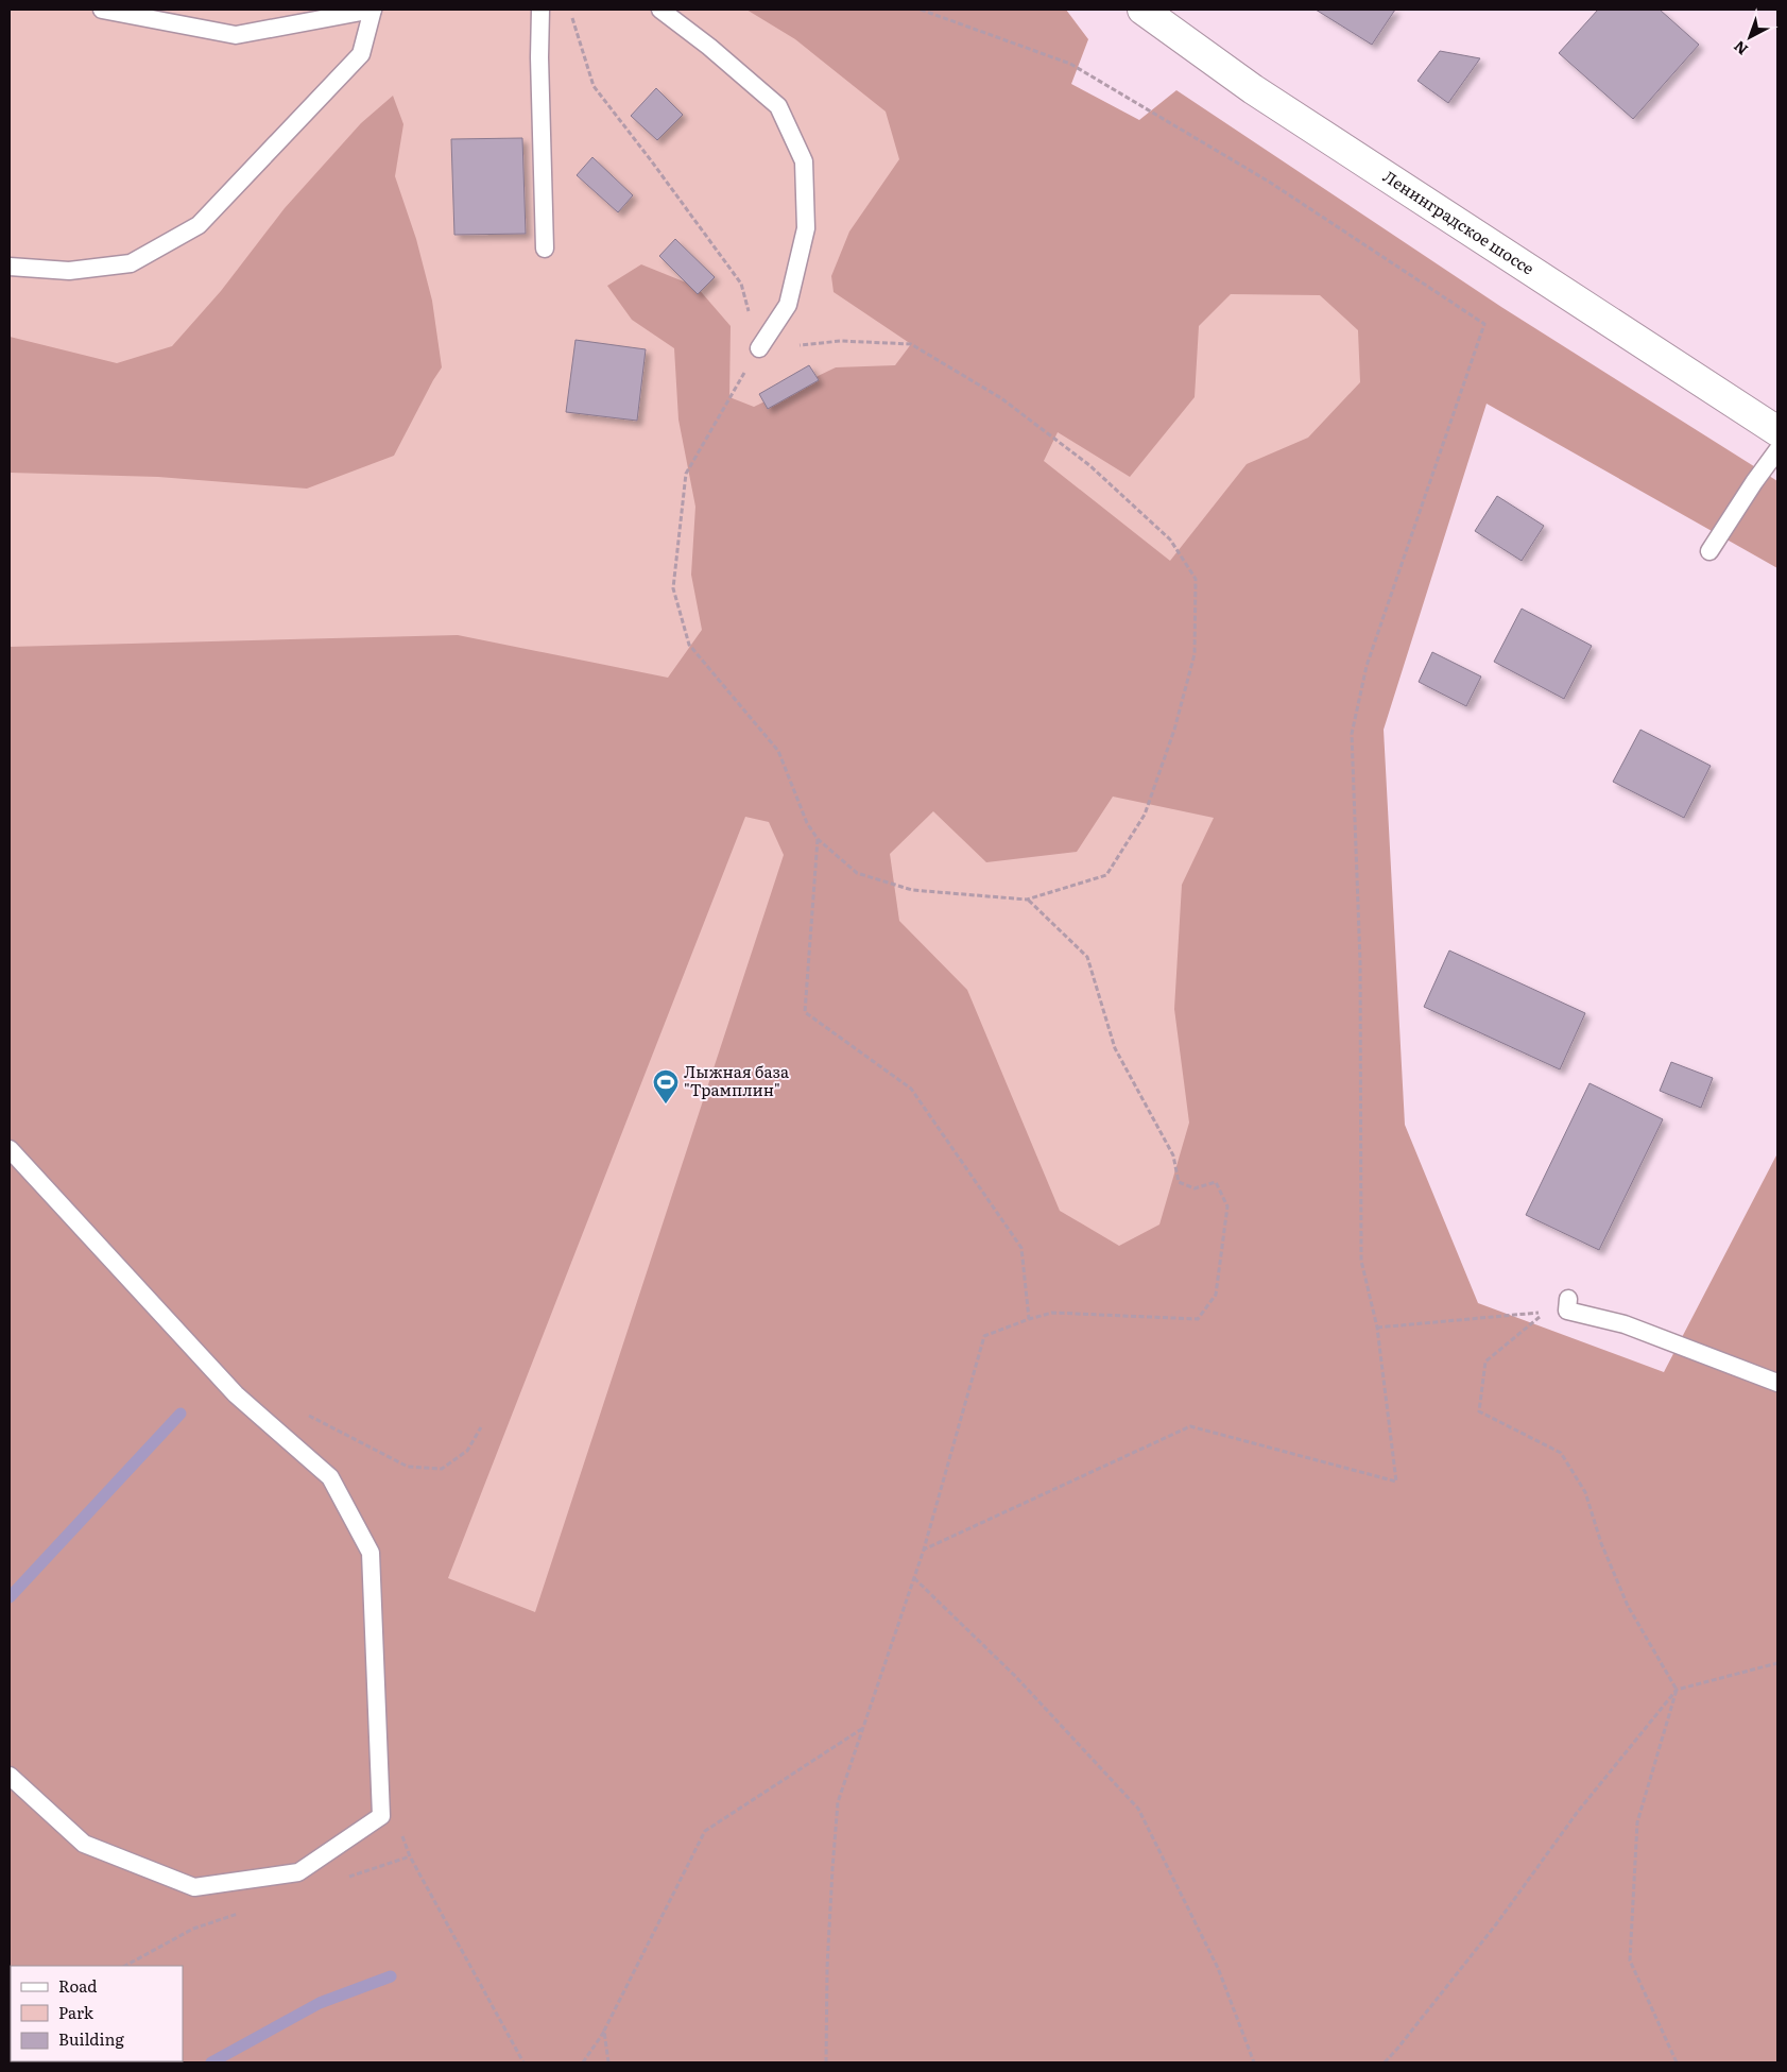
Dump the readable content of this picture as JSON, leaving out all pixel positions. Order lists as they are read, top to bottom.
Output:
{
  "streets": {
    "main road": ["Ленинградское шоссе"]
  },
  "places": {
    "sports": ["Лыжная база \"Трамплин\""]
  },
  "legend": ["Road", "Park", "Building"],
  "north": "bottom left"
}
